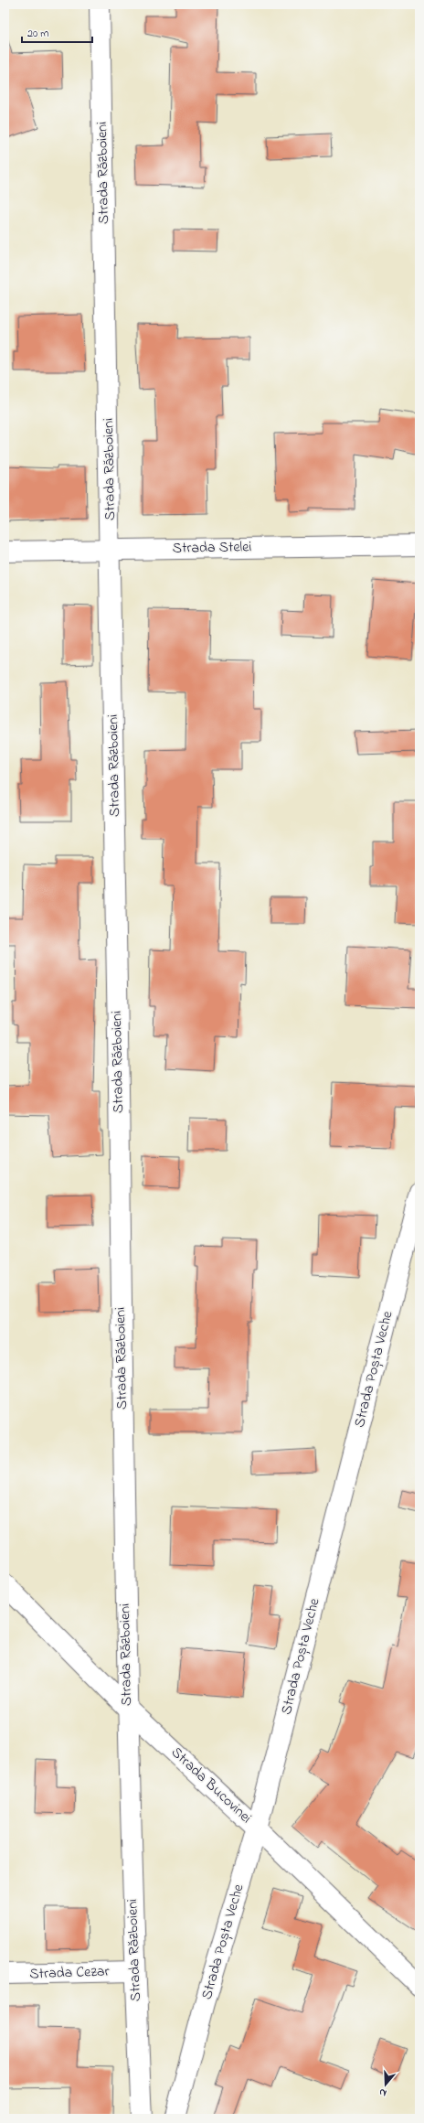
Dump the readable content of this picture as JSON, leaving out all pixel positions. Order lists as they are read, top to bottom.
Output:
{
  "streets": {
    "street": [
      "Strada Războieni",
      "Strada Stelei",
      "Strada Poșta Veche",
      "Strada Bucovinei",
      "Strada Cezar"
    ]
  },
  "crossings": [
    ["Strada Războieni", "Strada Stelei"],
    ["Strada Războieni", "Strada Bucovinei"],
    ["Strada Războieni", "Strada Cezar"],
    ["Strada Poșta Veche", "Strada Bucovinei"]
  ],
  "scale_bar": "20 m",
  "north": "bottom"
}
